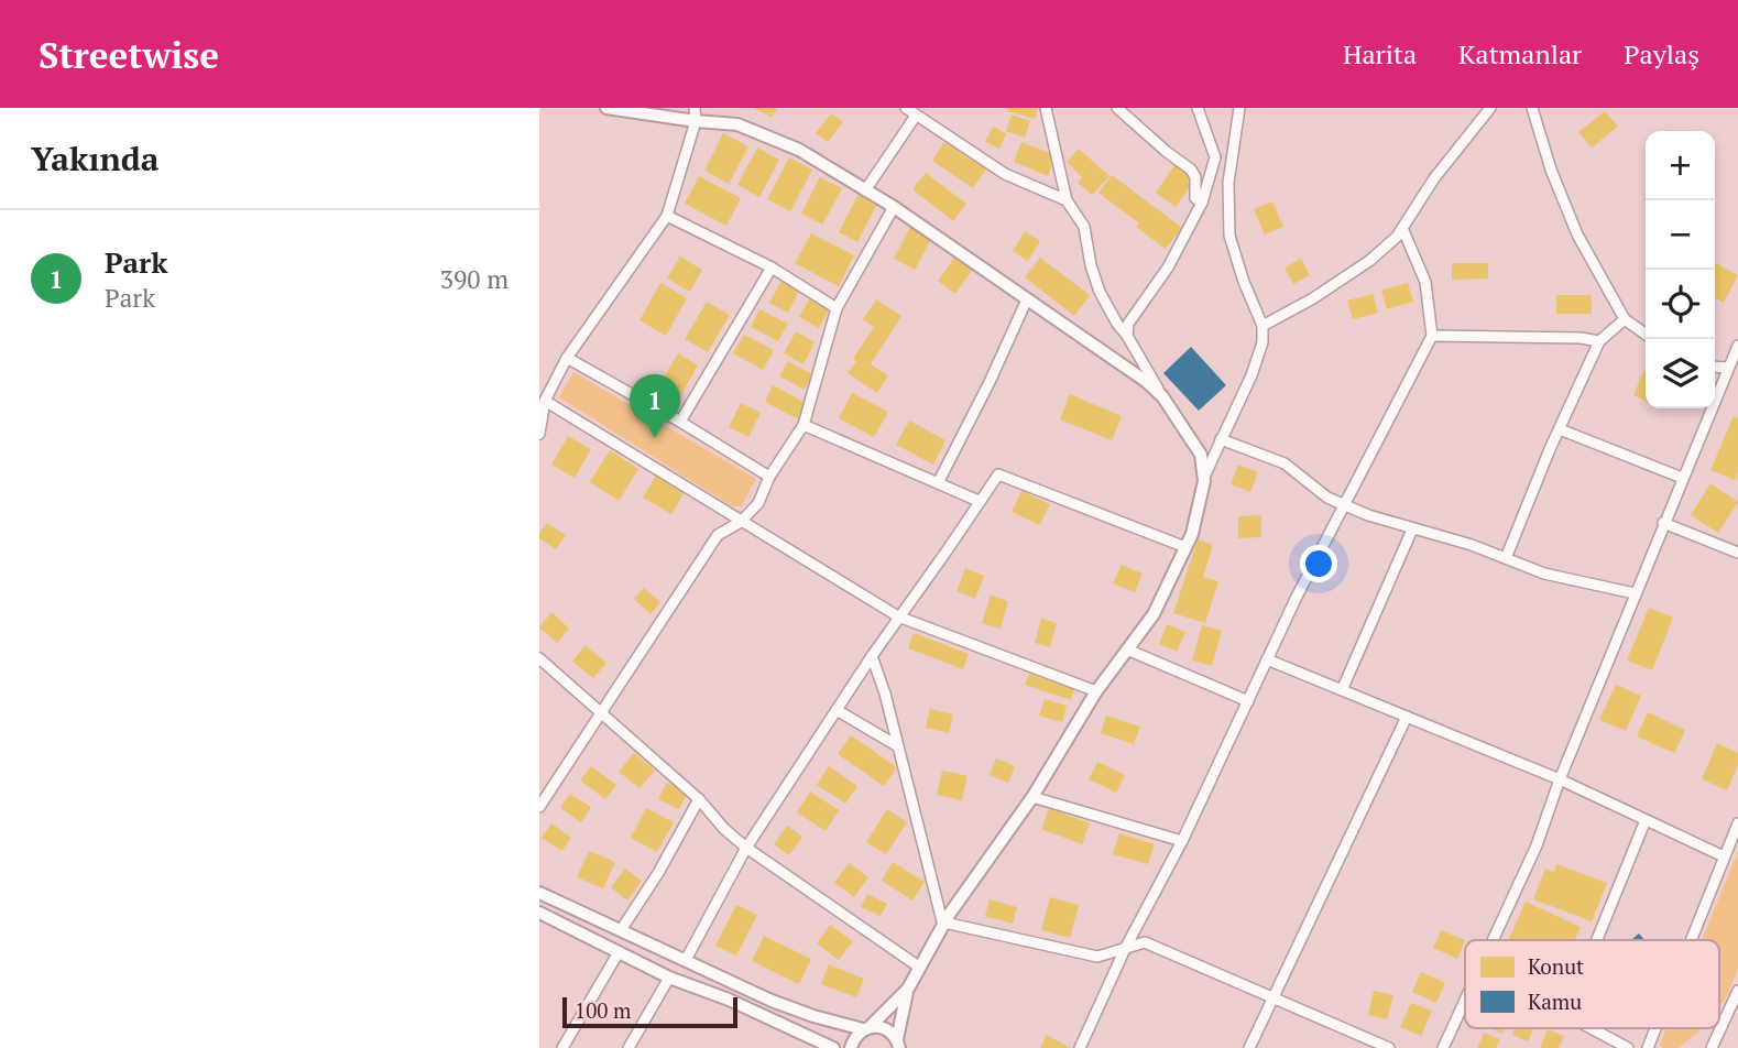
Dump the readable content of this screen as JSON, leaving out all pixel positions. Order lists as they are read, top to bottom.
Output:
{
  "legend": ["Konut", "Kamu"],
  "scale_bar": "100 m",
  "page": {
    "header": "Streetwise",
    "nav": ["Harita", "Katmanlar", "Paylaş"],
    "heading": "Yakında",
    "map_buttons": ["+", "−"],
    "list": [
      {
        "mark": "1",
        "name": "Park",
        "note": "Park",
        "value": "390 m"
      }
    ],
    "pins": "1",
    "scale": "100 m"
  }
}
